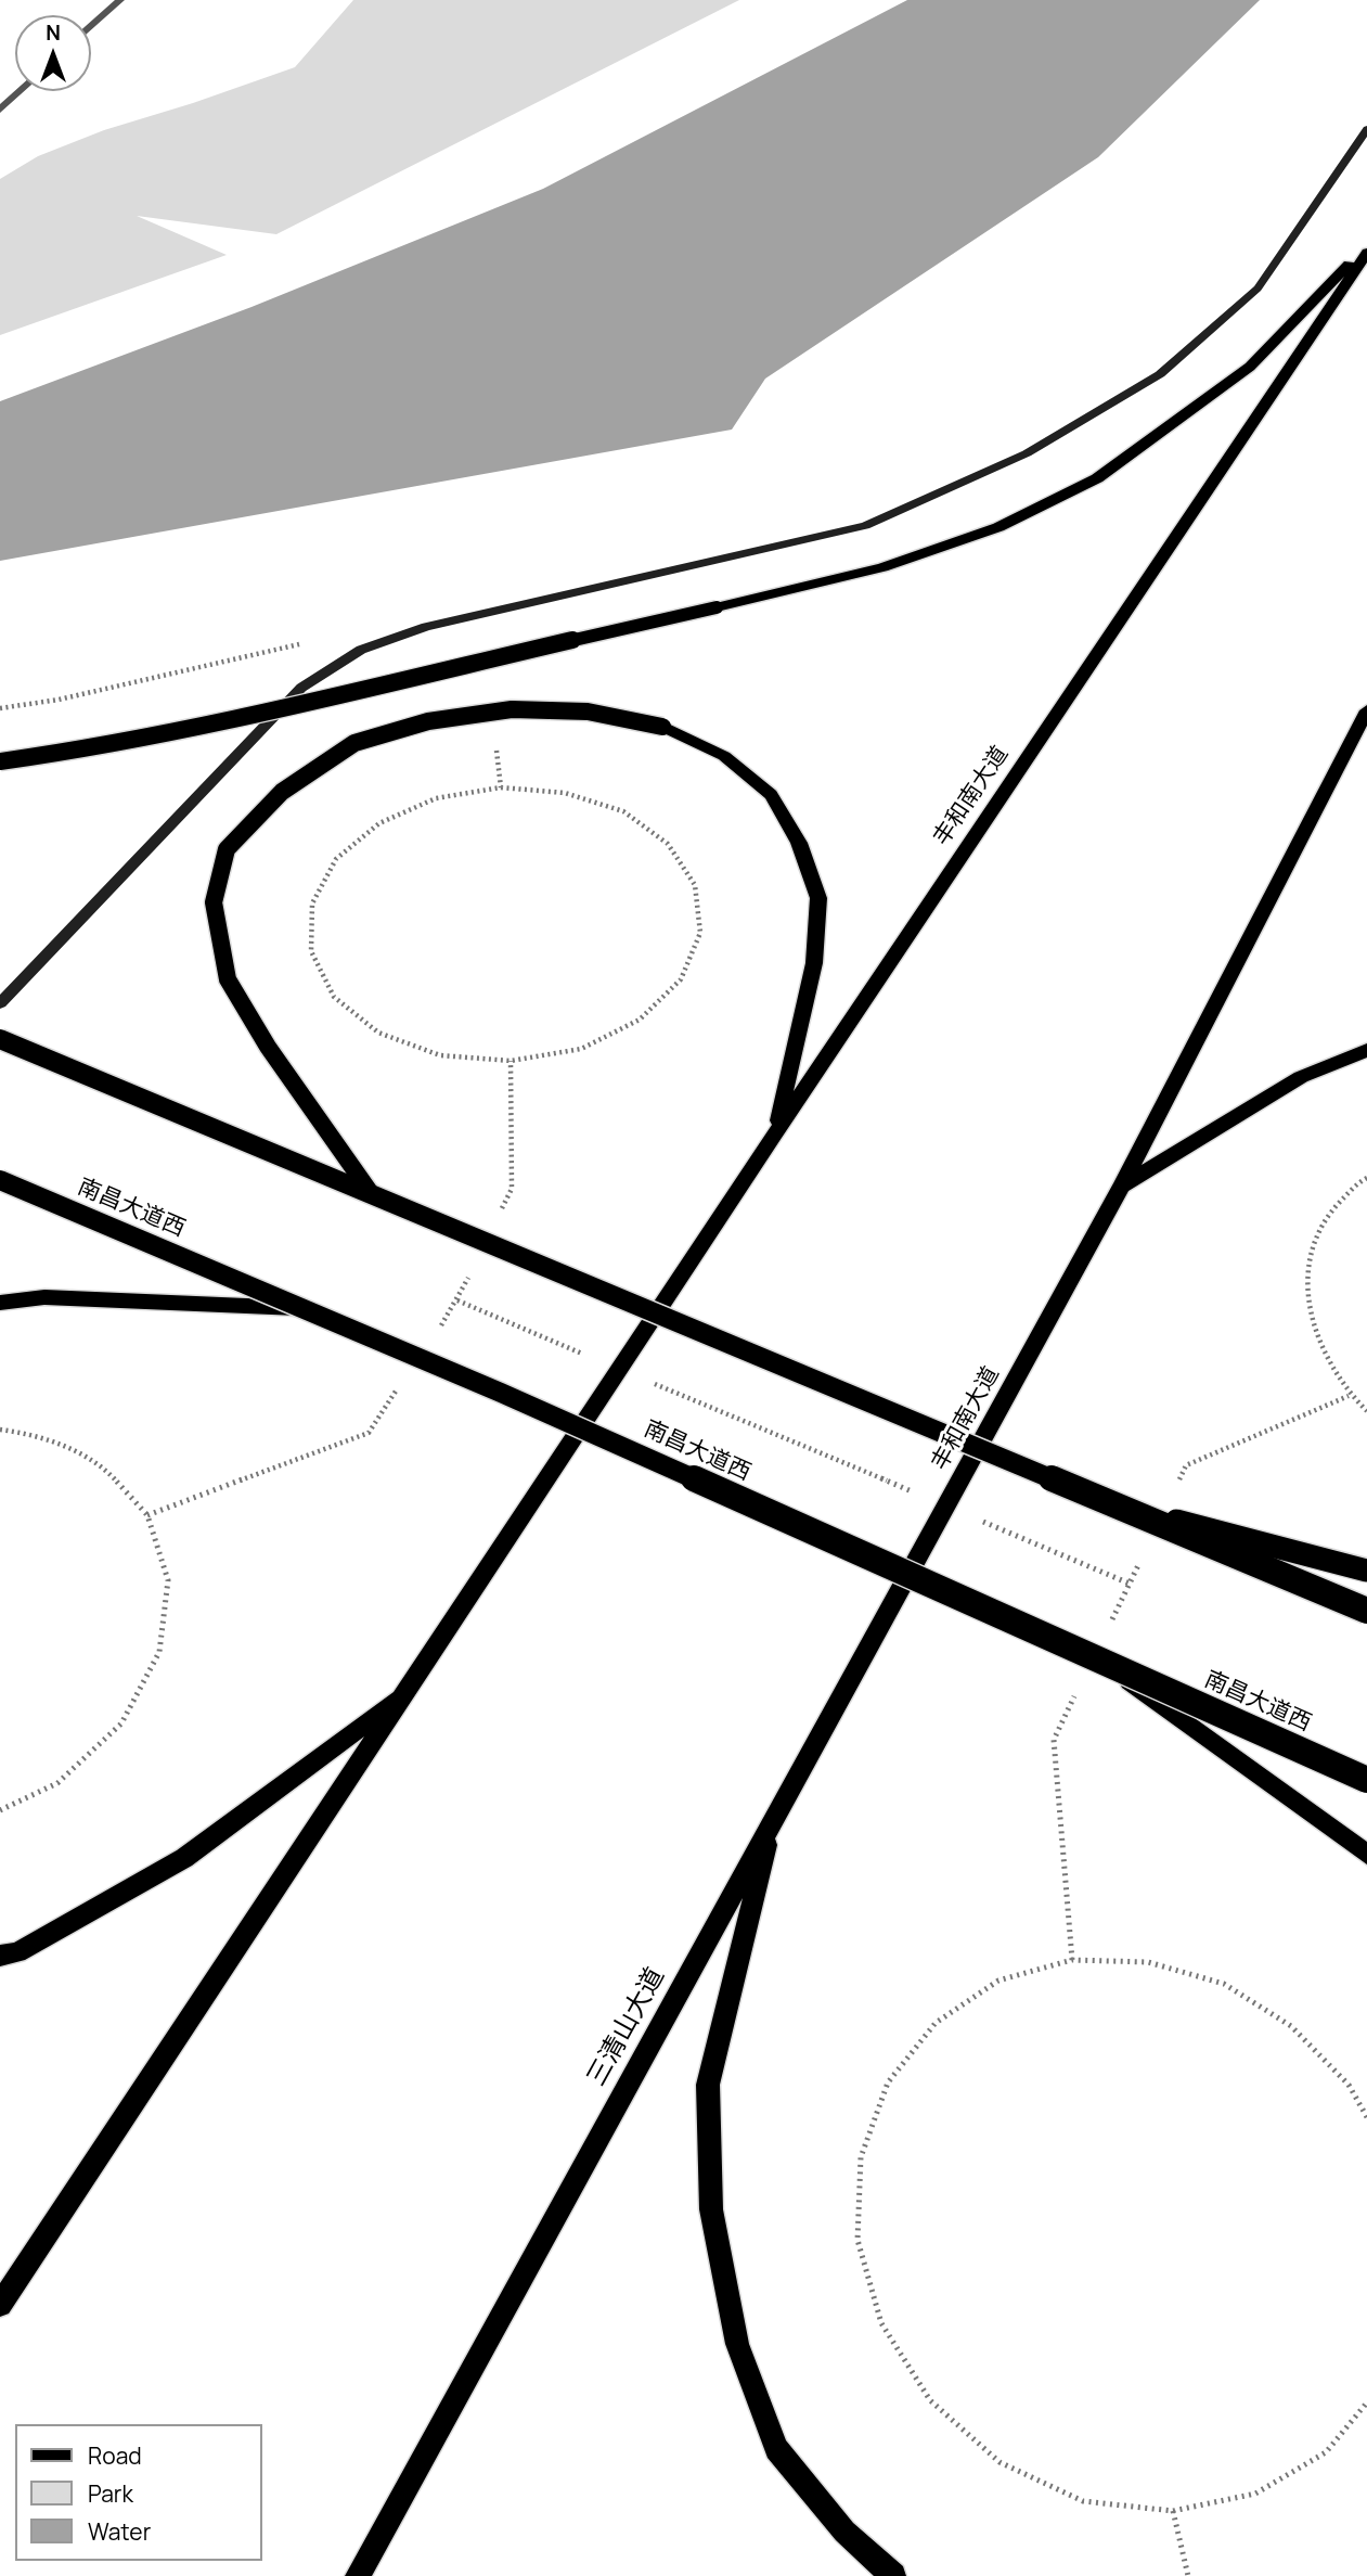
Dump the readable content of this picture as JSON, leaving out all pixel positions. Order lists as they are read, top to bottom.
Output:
{
  "streets": {
    "highway": ["南昌大道西"],
    "main road": ["丰和南大道", "三清山大道"]
  },
  "crossings": [
    ["丰和南大道", "三清山大道"]
  ],
  "legend": ["Road", "Park", "Water"],
  "north": "top"
}
